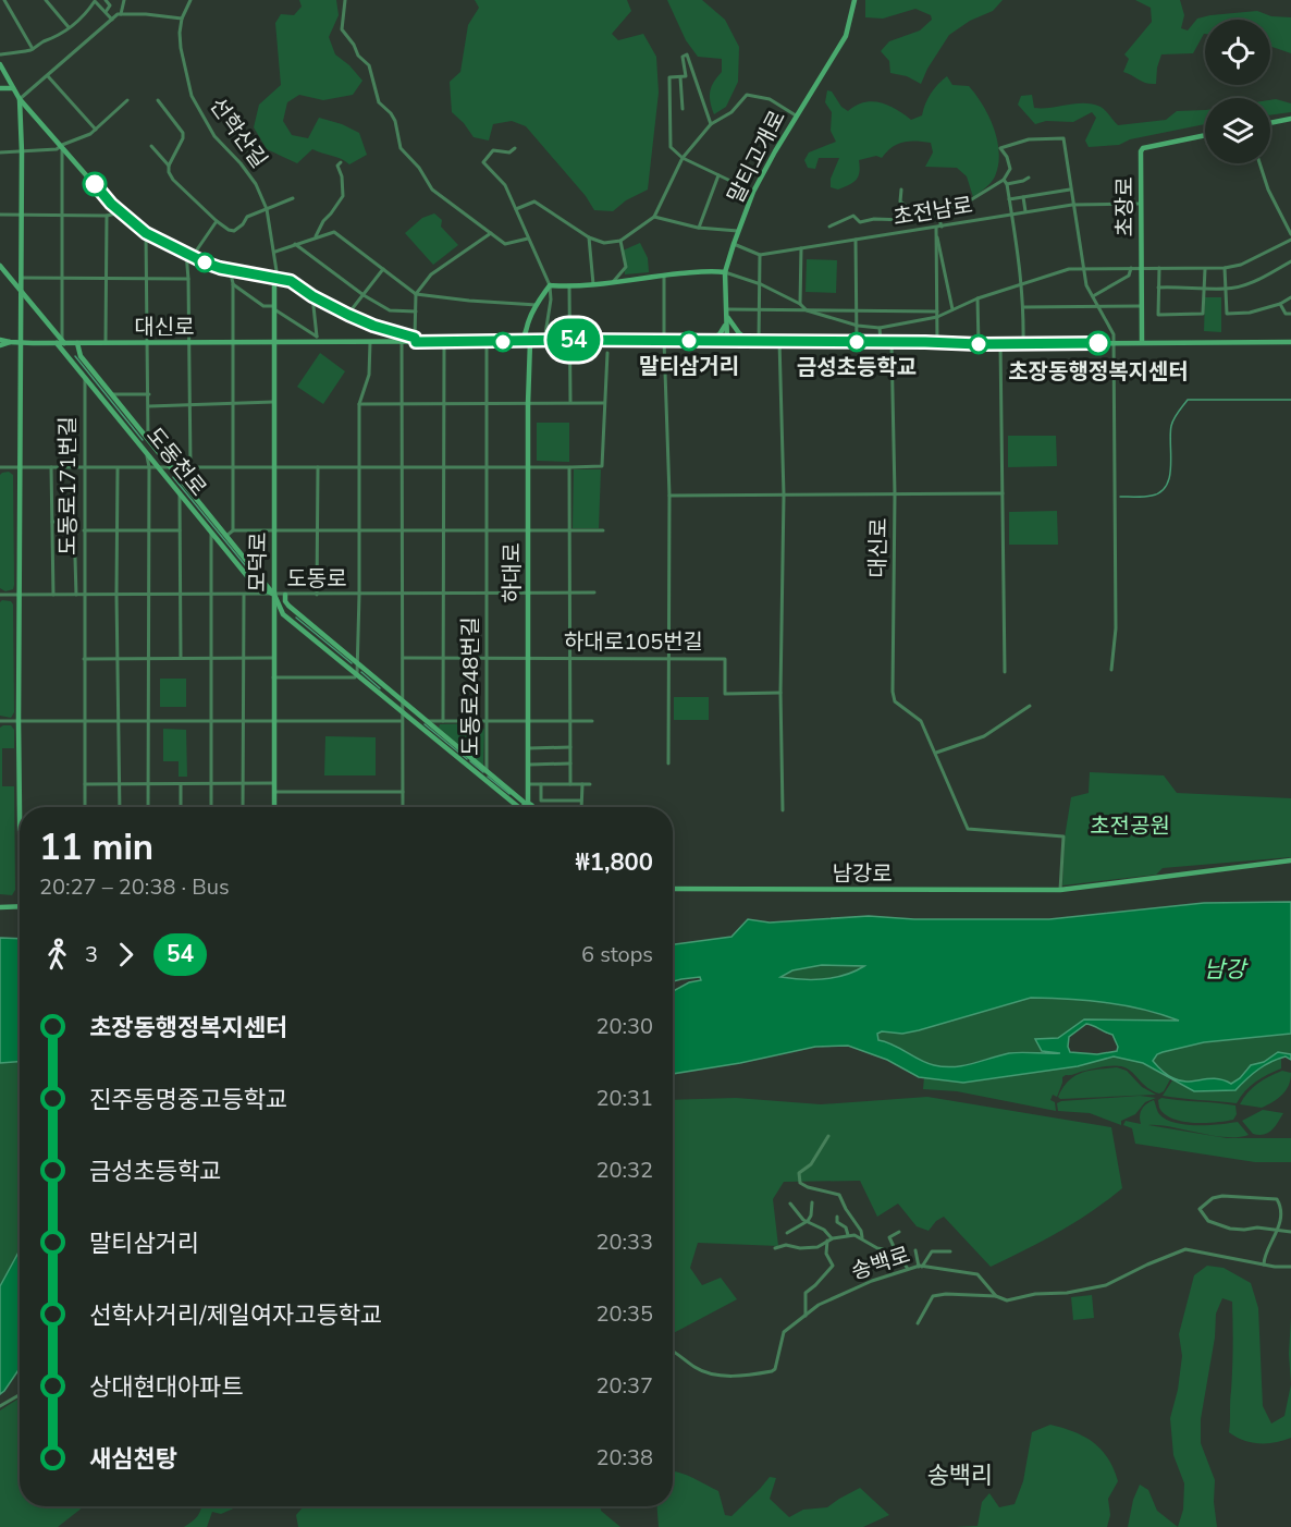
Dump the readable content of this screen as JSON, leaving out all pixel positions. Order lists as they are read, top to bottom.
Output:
{
  "streets": {
    "street": [
      "선학산길",
      "말티고개로",
      "초장로",
      "초전남로",
      "대신로",
      "도동천로",
      "도동로171번길",
      "모덕로",
      "하대로",
      "도동로",
      "하대로105번길",
      "도동로248번길",
      "남강로",
      "송백로"
    ]
  },
  "crossings": [
    ["선학산길", "모덕로"],
    ["말티고개로", "대신로"],
    ["초장로", "초전남로"],
    ["초장로", "대신로"],
    ["대신로", "도동천로"],
    ["대신로", "모덕로"],
    ["대신로", "하대로"],
    ["대신로", "도동로248번길"],
    ["도동천로", "도동로171번길"],
    ["도동천로", "모덕로"],
    ["도동천로", "도동로"],
    ["도동천로", "도동로248번길"],
    ["도동로171번길", "도동로"],
    ["모덕로", "도동로"],
    ["하대로", "도동로"],
    ["하대로", "하대로105번길"],
    ["도동로", "도동로248번길"],
    ["하대로105번길", "도동로248번길"]
  ],
  "districts": ["송백리"],
  "water": ["남강"],
  "parks": ["초전공원"],
  "places": ["말티삼거리", "금성초등학교", "초장동행정복지센터"],
  "lines": ["bus line 54"],
  "page": {
    "on_map": "54",
    "heading": ["11 min", "20:27 – 20:38 · Bus", "₩1,800"],
    "legs": ["3", "54", "6 stops"],
    "list": [
      {
        "name": "초장동행정복지센터",
        "value": "20:30"
      },
      {
        "name": "진주동명중고등학교",
        "value": "20:31"
      },
      {
        "name": "금성초등학교",
        "value": "20:32"
      },
      {
        "name": "말티삼거리",
        "value": "20:33"
      },
      {
        "name": "선학사거리/제일여자고등학교",
        "value": "20:35"
      },
      {
        "name": "상대현대아파트",
        "value": "20:37"
      },
      {
        "name": "새심천탕",
        "value": "20:38"
      }
    ]
  }
}
